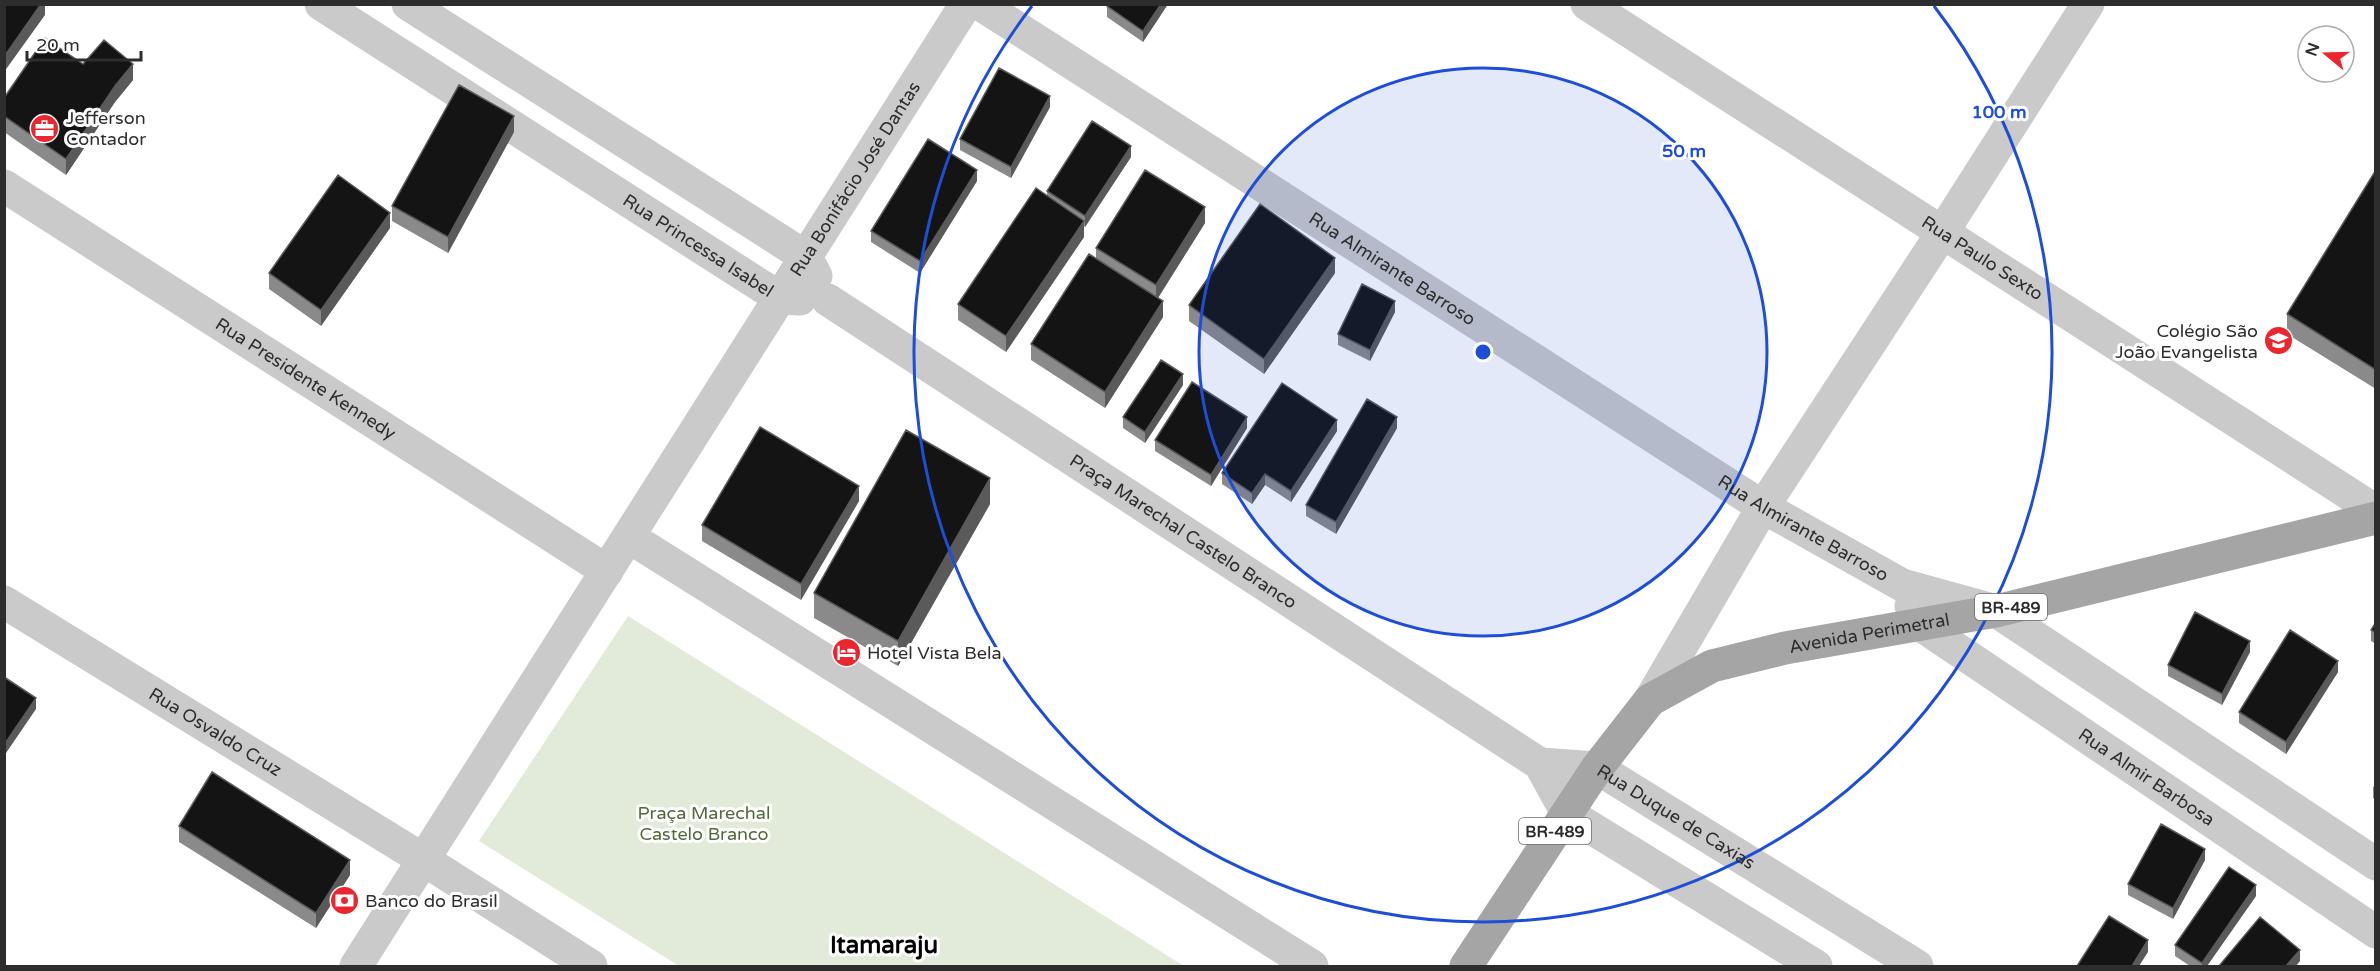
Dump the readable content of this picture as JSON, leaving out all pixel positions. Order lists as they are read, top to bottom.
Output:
{
  "streets": {
    "main road": ["BR-489", "Avenida Perimetral"],
    "street": [
      "Rua Bonifácio José Dantas",
      "Rua Princessa Isabel",
      "Rua Paulo Sexto",
      "Rua Almirante Barroso",
      "Rua Presidente Kennedy",
      "Praça Marechal Castelo Branco",
      "Rua Osvaldo Cruz",
      "Rua Almir Barbosa",
      "Rua Duque de Caxias"
    ]
  },
  "crossings": [
    ["Rua Bonifácio José Dantas", "Rua Princessa Isabel"],
    ["Rua Princessa Isabel", "Praça Marechal Castelo Branco"],
    ["Rua Almirante Barroso", "Avenida Perimetral"],
    ["Rua Almirante Barroso", "Rua Almir Barbosa"],
    ["Praça Marechal Castelo Branco", "Rua Duque de Caxias"],
    ["BR-489", "Avenida Perimetral"],
    ["BR-489", "Rua Duque de Caxias"],
    ["Avenida Perimetral", "Rua Almir Barbosa"]
  ],
  "districts": ["Itamaraju"],
  "parks": ["Praça Marechal Castelo Branco"],
  "places": {
    "office": ["Jefferson Contador"],
    "school or university": ["Colégio São João Evangelista"],
    "hotel": ["Hotel Vista Bela"],
    "bank": ["Banco do Brasil"]
  },
  "scale_bar": "20 m",
  "north": "left",
  "rings": ["100 m", "50 m"]
}
